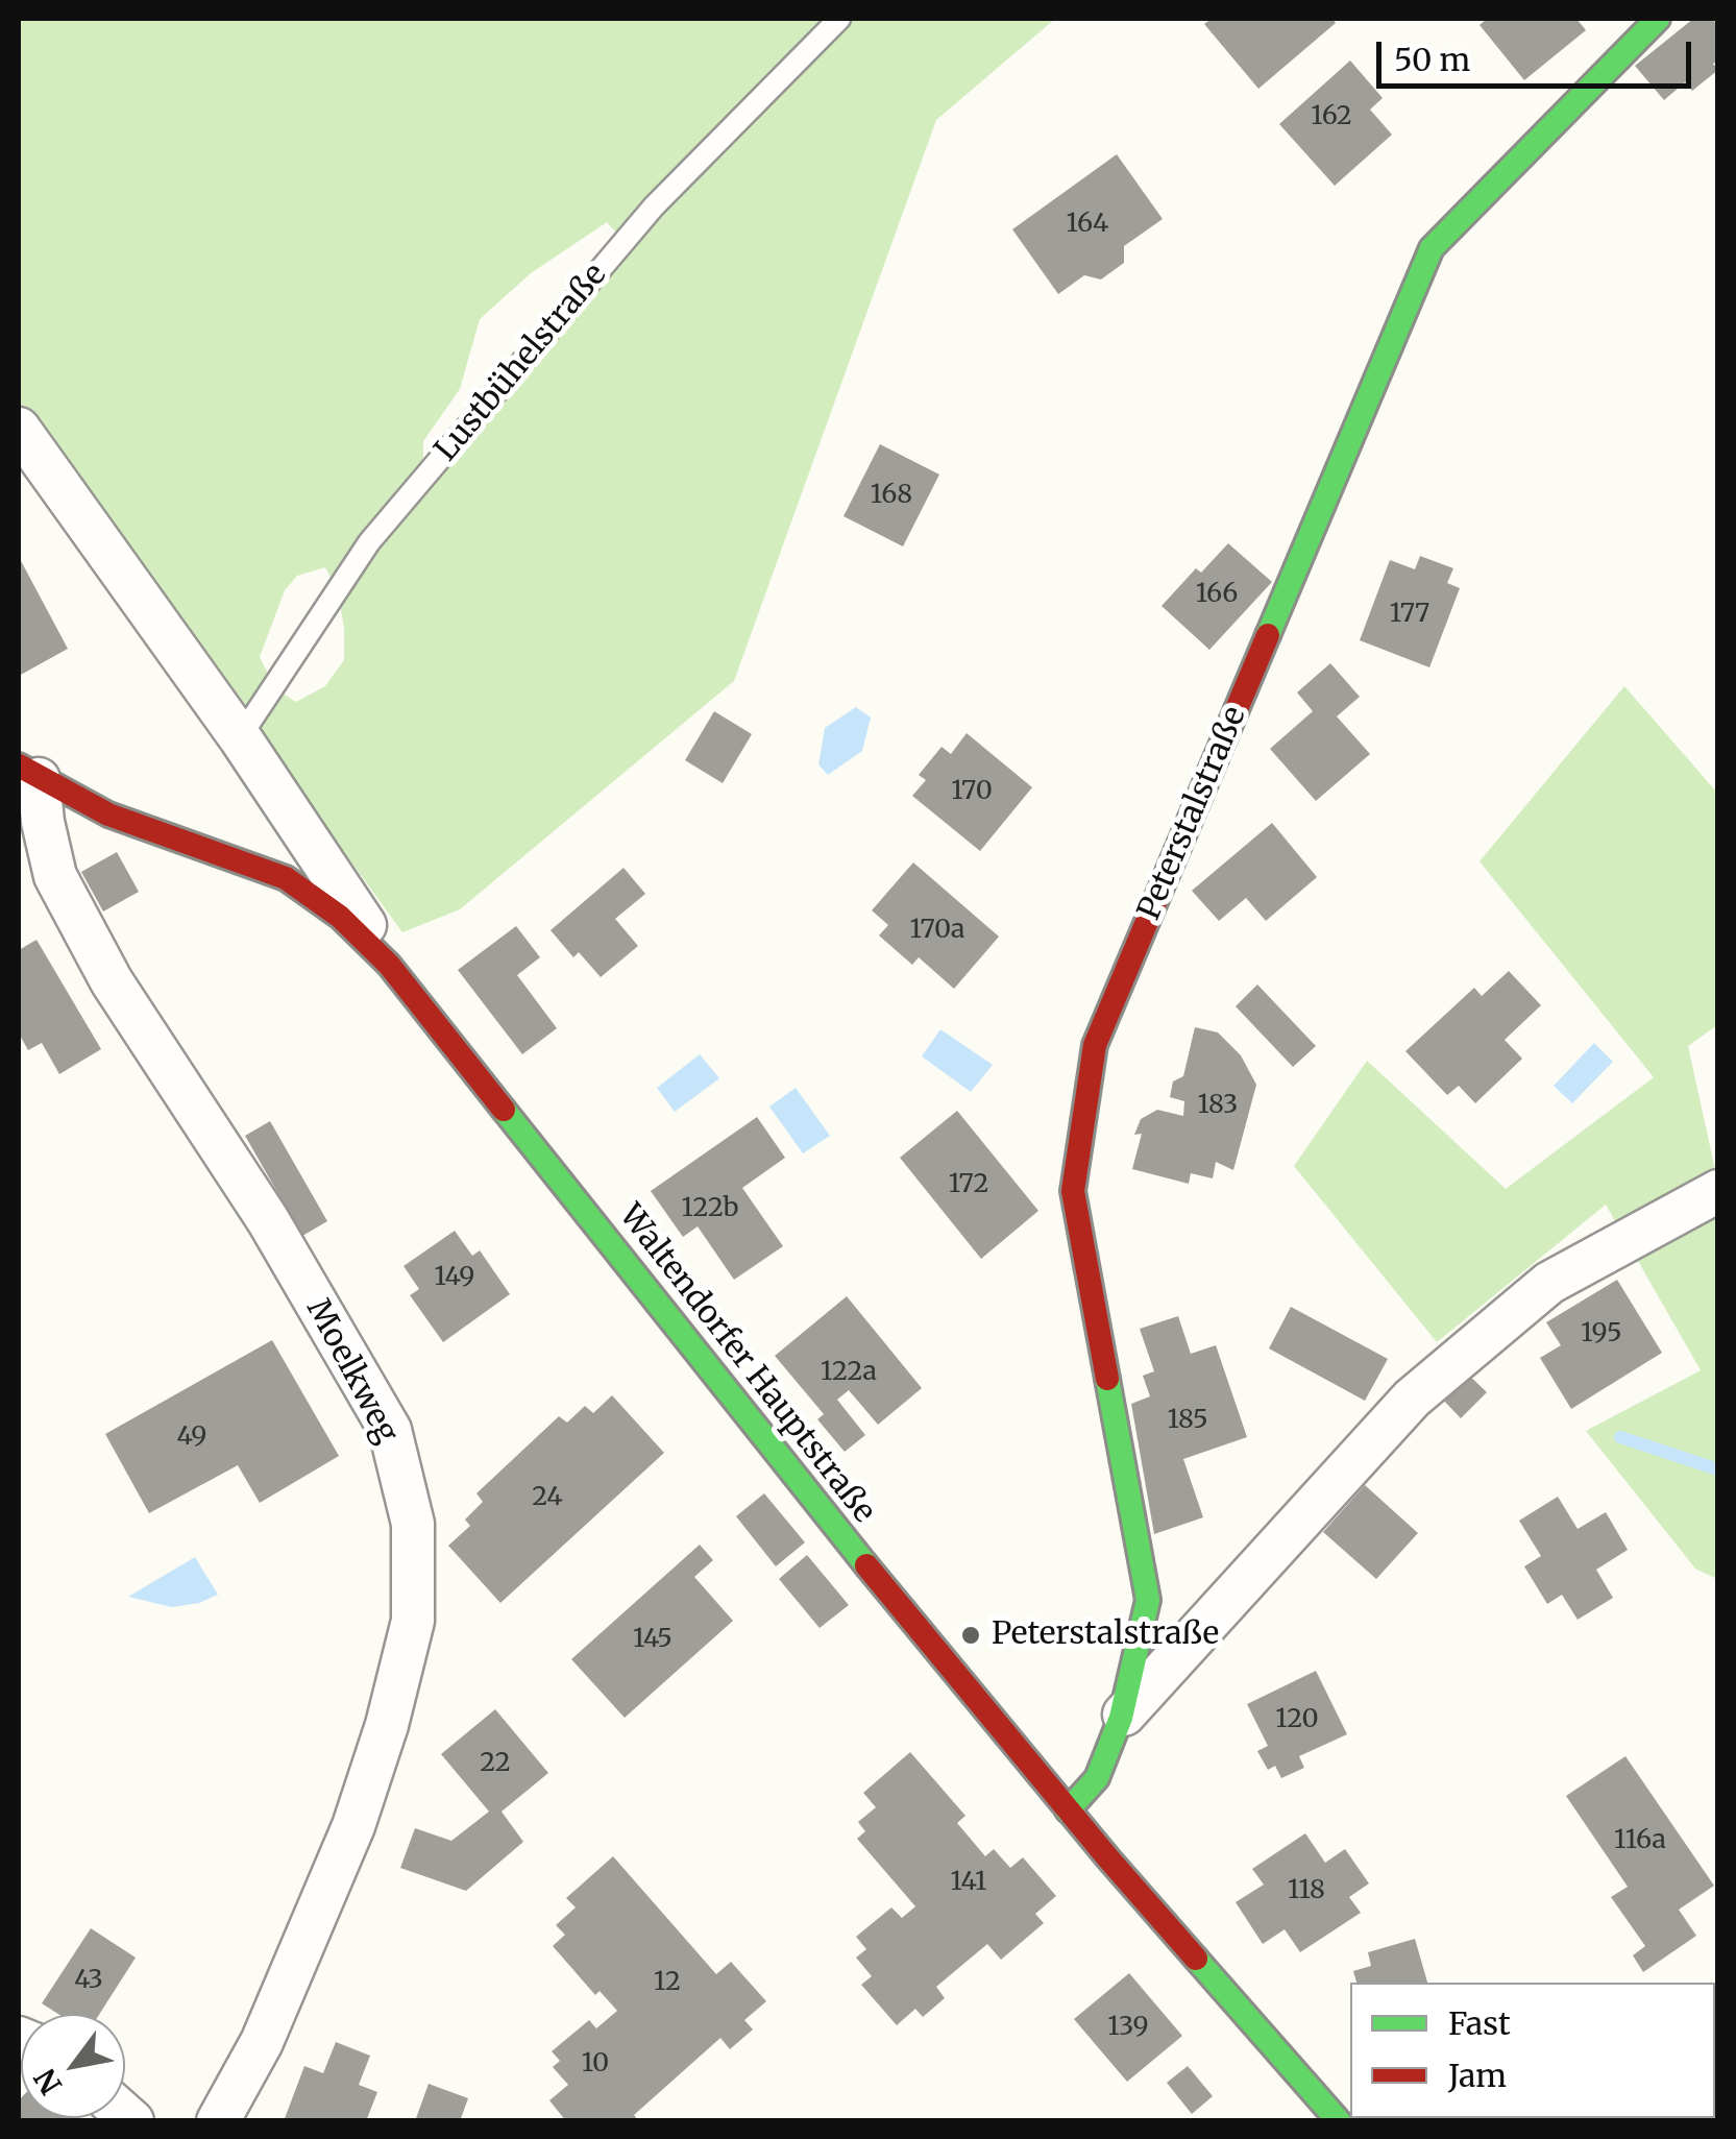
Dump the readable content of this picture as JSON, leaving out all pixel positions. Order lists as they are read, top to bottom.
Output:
{
  "streets": {
    "street": ["Peterstalstraße", "Waltendorfer Hauptstraße", "Moelkweg"],
    "lane": ["Lustbühelstraße"]
  },
  "crossings": [
    ["Peterstalstraße", "Waltendorfer Hauptstraße"],
    ["Waltendorfer Hauptstraße", "Moelkweg"]
  ],
  "places": ["Peterstalstraße"],
  "house_numbers": [
    "162",
    "164",
    "168",
    "166",
    "177",
    "170",
    "170a",
    "183",
    "172",
    "122b",
    "149",
    "195",
    "122a",
    "185",
    "49",
    "24",
    "145",
    "120",
    "22",
    "116a",
    "141",
    "118",
    "43",
    "12",
    "139",
    "10"
  ],
  "legend": ["Fast", "Jam"],
  "scale_bar": "50 m",
  "north": "bottom left"
}
